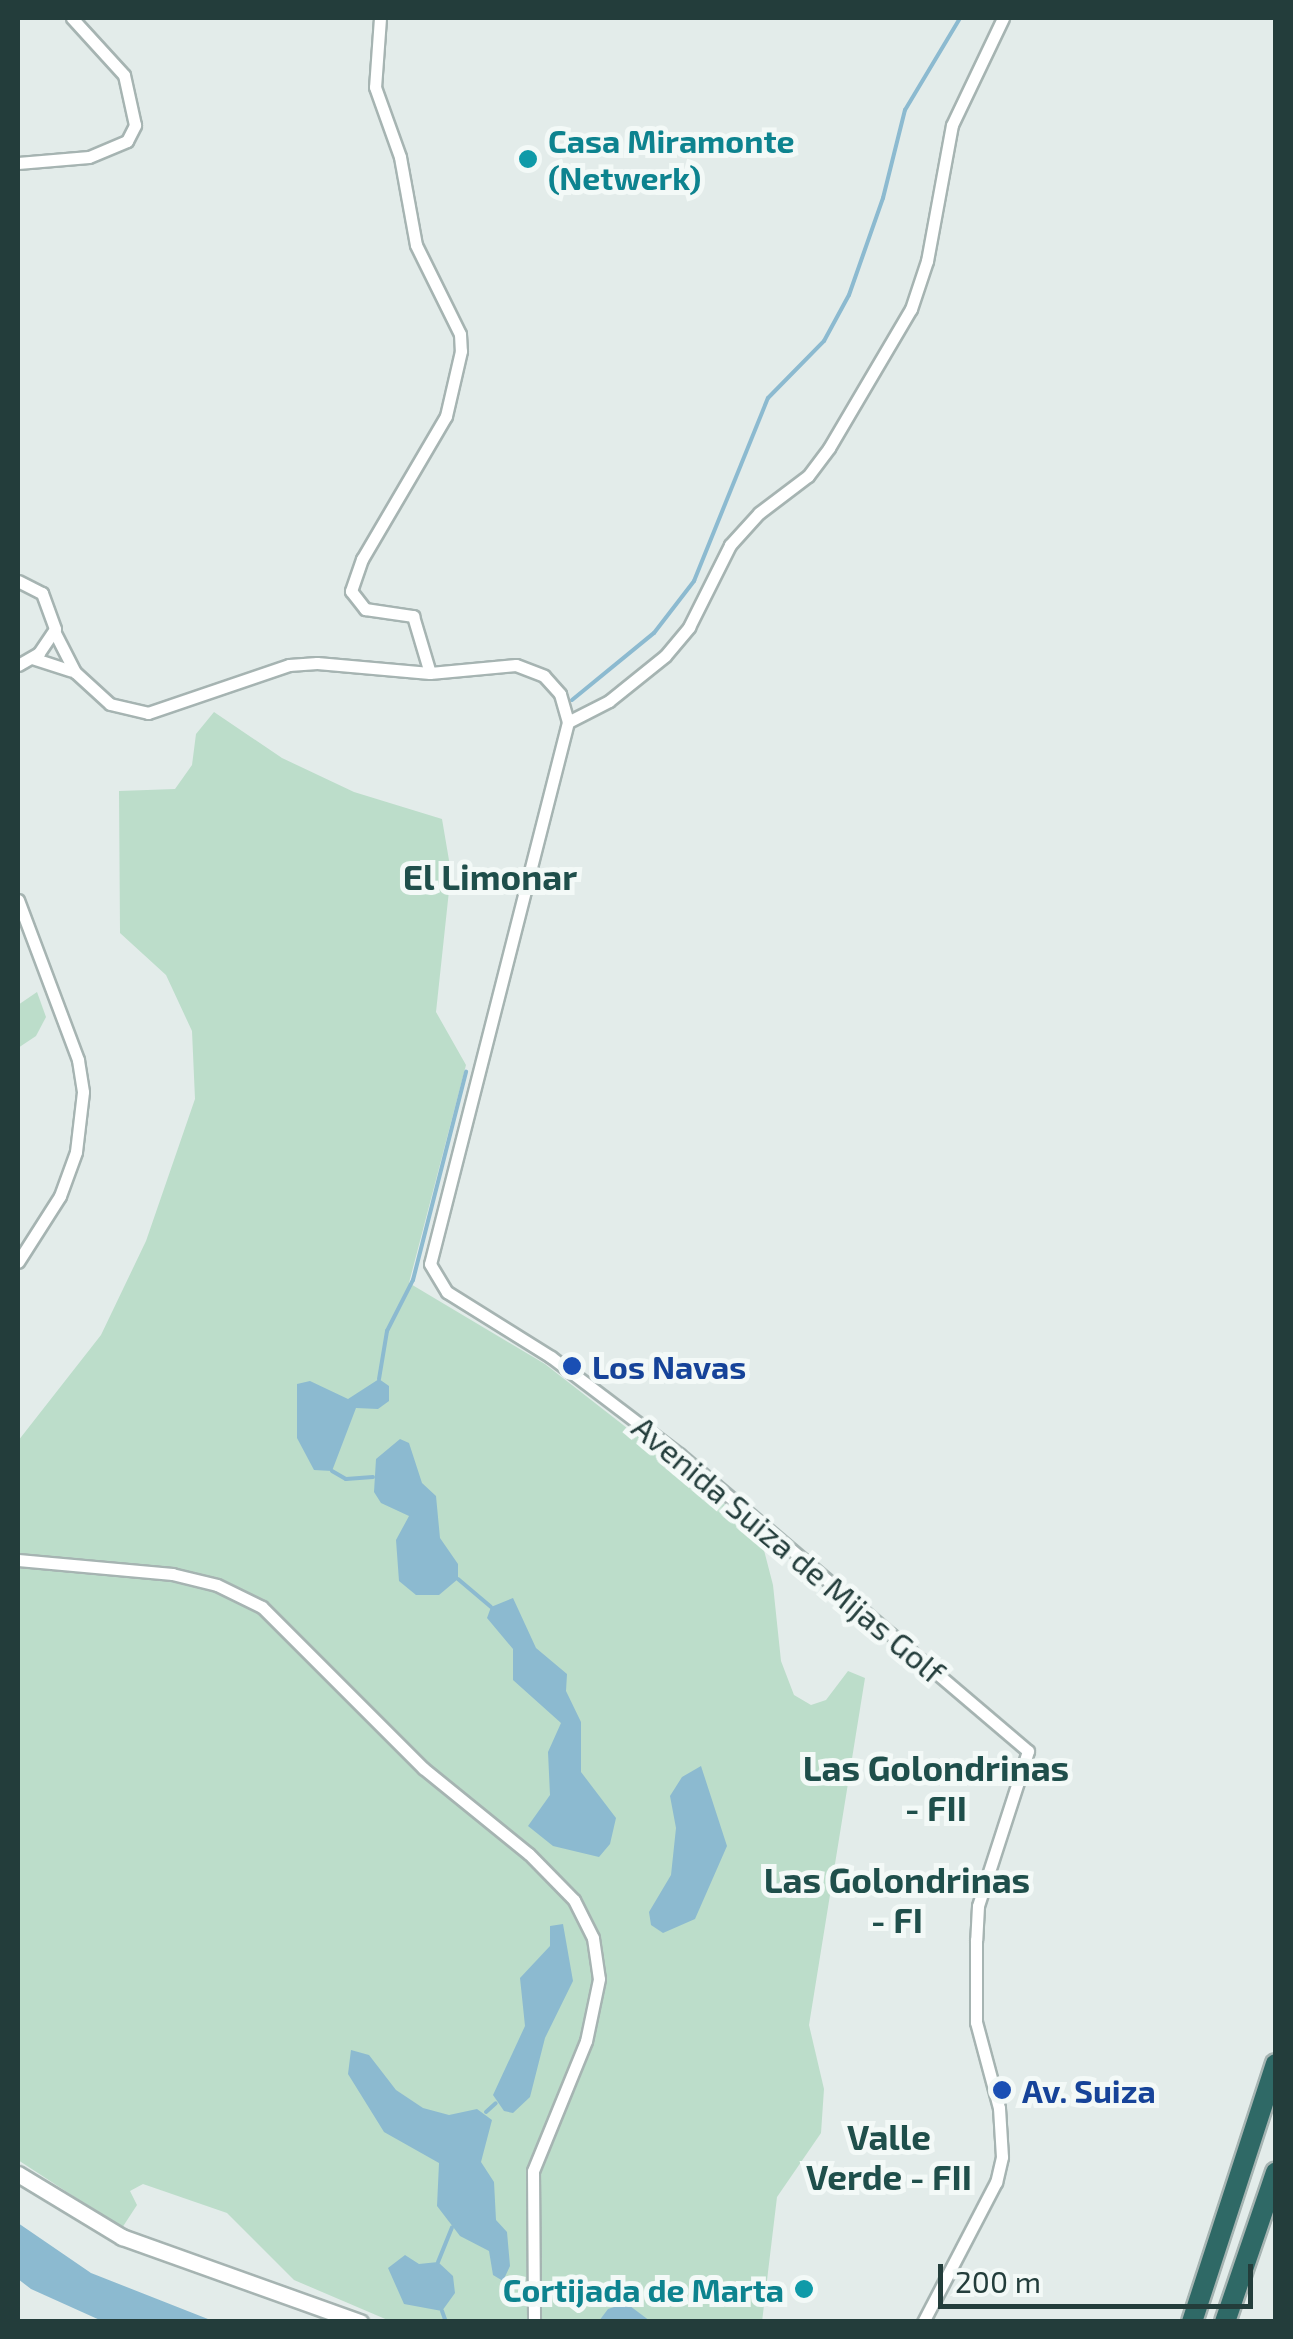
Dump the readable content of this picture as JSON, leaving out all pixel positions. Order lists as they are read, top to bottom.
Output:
{
  "streets": {
    "street": ["Avenida Suiza de Mijas Golf"]
  },
  "districts": [
    "El Limonar",
    "Las Golondrinas - FII",
    "Las Golondrinas - FI",
    "Valle Verde - FII"
  ],
  "places": [
    "Casa Miramonte (Netwerk)",
    "Los Navas",
    "Av. Suiza",
    "Cortijada de Marta"
  ],
  "scale_bar": "200 m"
}
